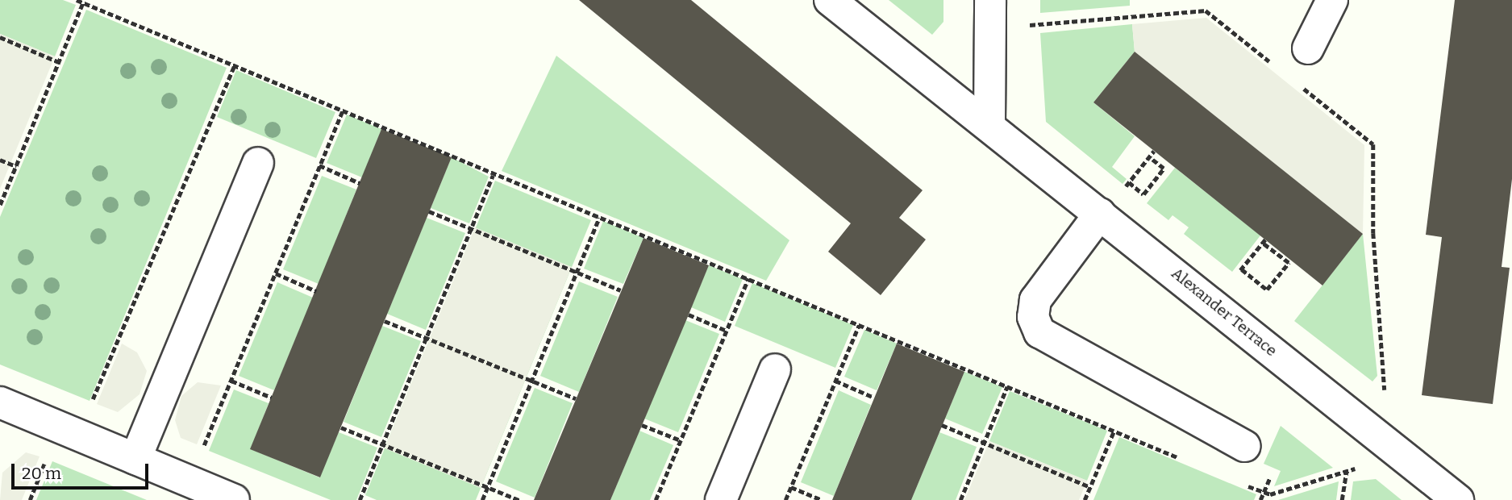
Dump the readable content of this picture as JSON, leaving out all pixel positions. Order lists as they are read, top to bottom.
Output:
{
  "streets": {
    "street": ["Alexander Terrace"]
  },
  "scale_bar": "20 m"
}
